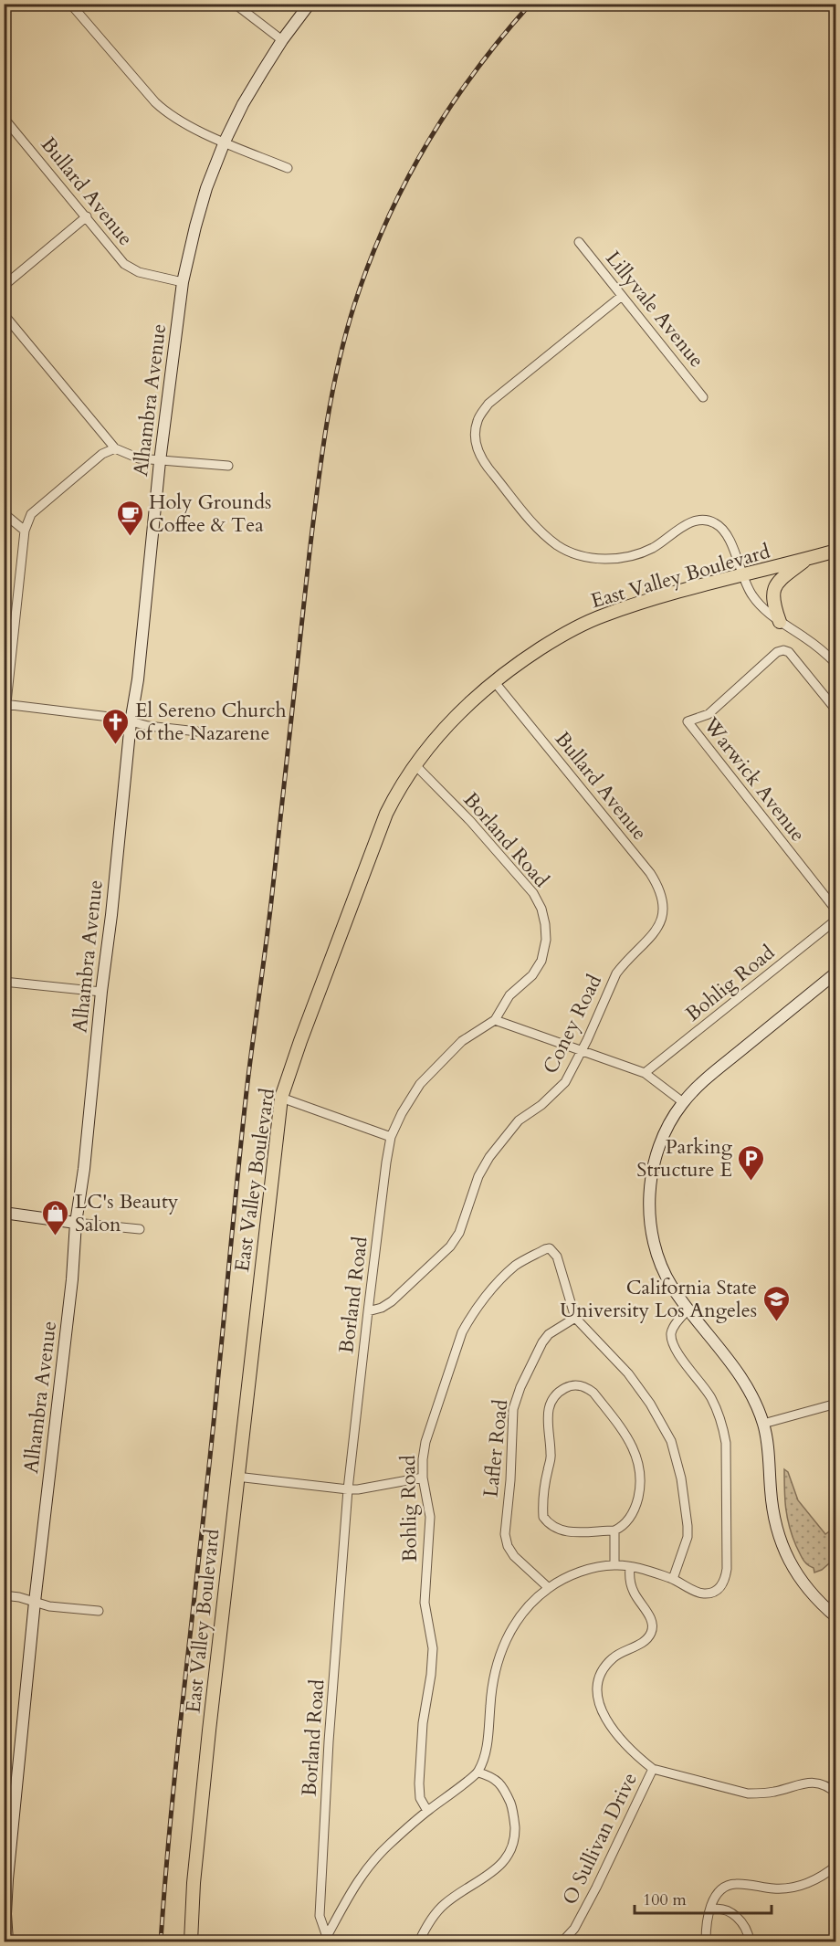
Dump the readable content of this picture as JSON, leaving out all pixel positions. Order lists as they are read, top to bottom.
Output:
{
  "streets": {
    "main road": ["Alhambra Avenue", "East Valley Boulevard"],
    "street": [
      "Bullard Avenue",
      "Lillyvale Avenue",
      "Warwick Avenue",
      "Borland Road",
      "Bohlig Road",
      "Coney Road",
      "Lafler Road",
      "O Sullivan Drive"
    ]
  },
  "crossings": [
    ["Bullard Avenue", "Alhambra Avenue"],
    ["Bullard Avenue", "East Valley Boulevard"],
    ["Bullard Avenue", "Coney Road"],
    ["East Valley Boulevard", "Borland Road"],
    ["Borland Road", "Coney Road"],
    ["Bohlig Road", "Lafler Road"]
  ],
  "places": {
    "cafe": ["Holy Grounds Coffee & Tea"],
    "church": ["El Sereno Church of the Nazarene"],
    "parking": ["Parking Structure E"],
    "shop": ["LC's Beauty Salon"],
    "school or university": ["California State University Los Angeles"]
  },
  "scale_bar": "100 m"
}
